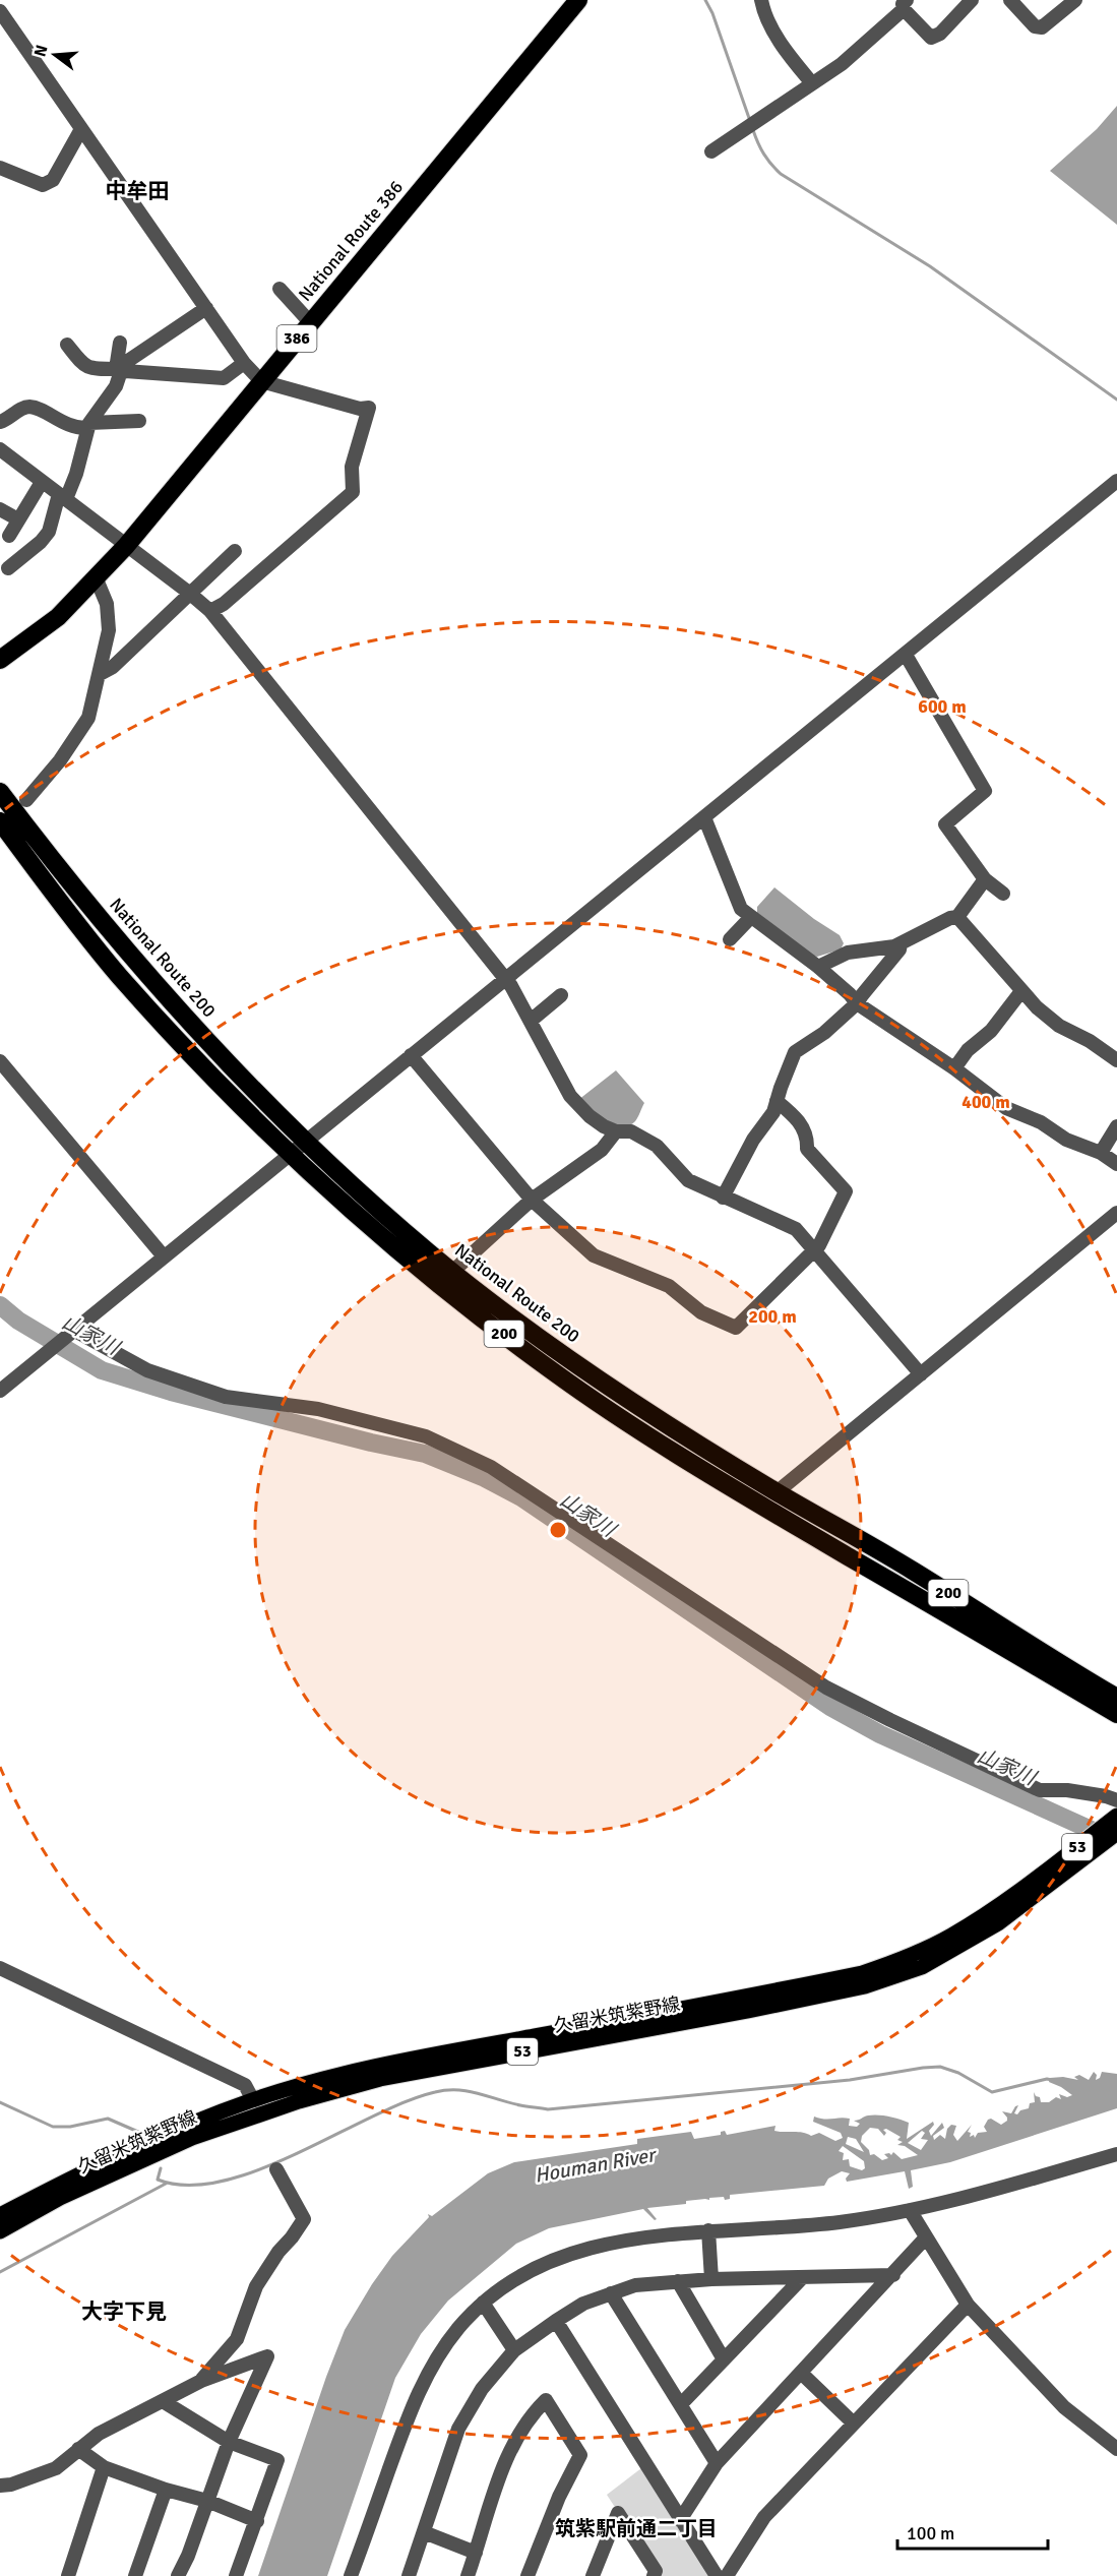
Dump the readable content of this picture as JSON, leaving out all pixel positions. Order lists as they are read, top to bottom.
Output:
{
  "streets": {
    "highway": [
      "National Route 386",
      "386",
      "National Route 200",
      "200"
    ],
    "main road": ["53", "久留米筑紫野線"]
  },
  "districts": ["中牟田", "大字下見", "筑紫駅前通二丁目"],
  "water": ["山家川", "Houman River"],
  "scale_bar": "100 m",
  "north": "left",
  "rings": ["600 m", "400 m", "200 m"]
}
